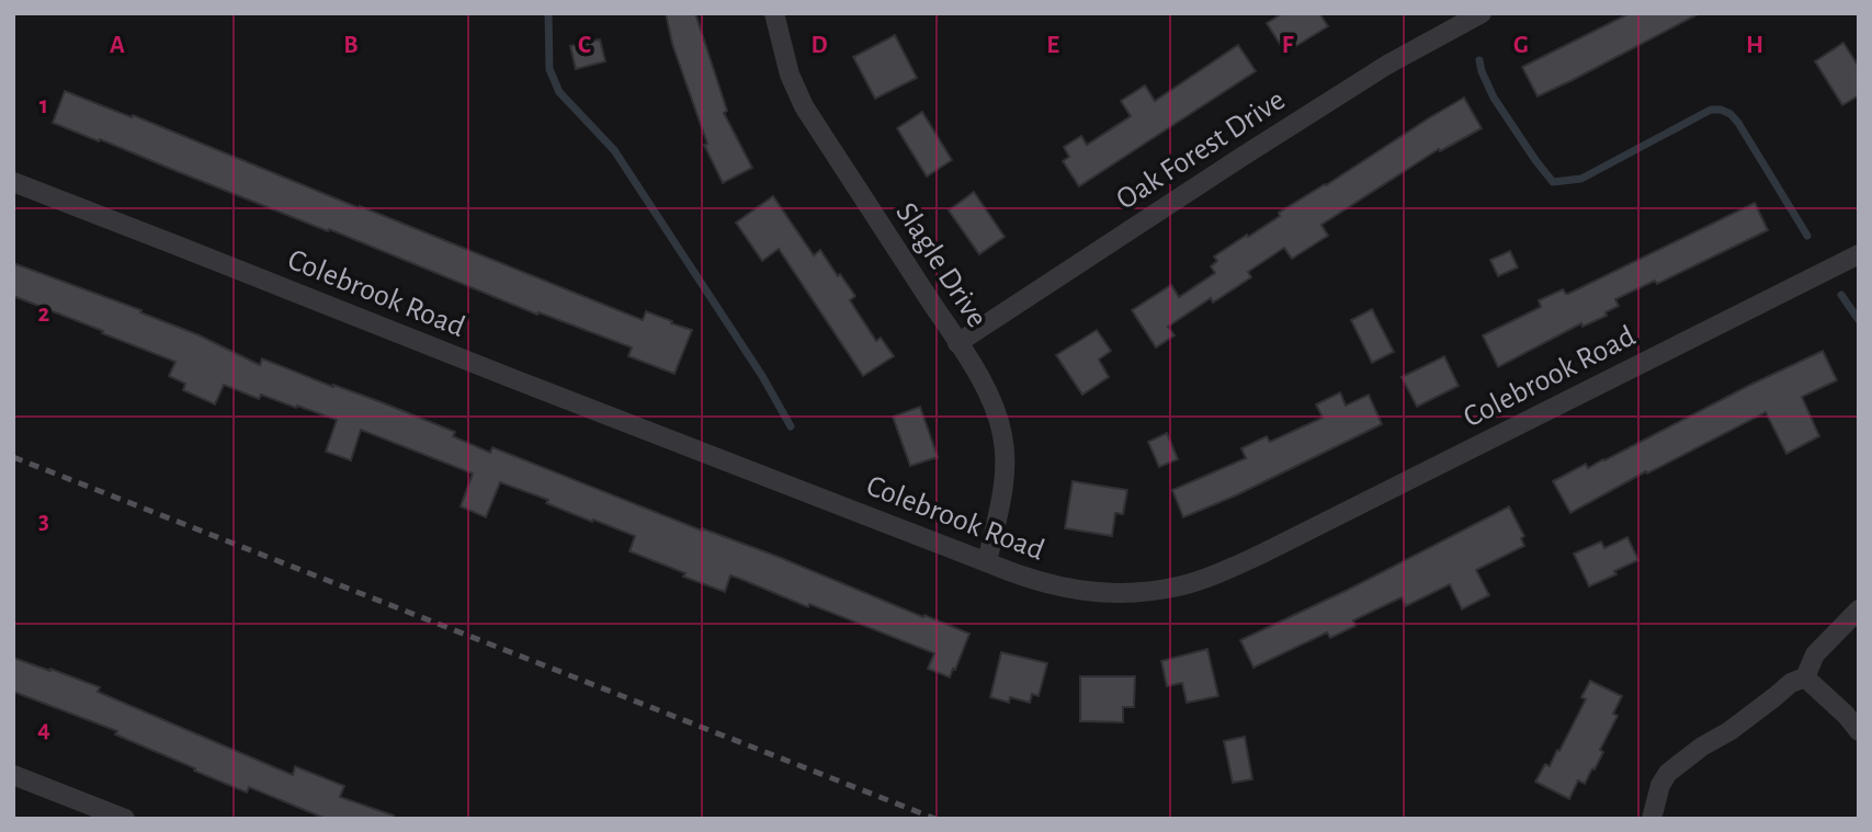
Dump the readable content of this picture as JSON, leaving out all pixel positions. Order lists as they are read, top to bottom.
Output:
{
  "streets": {
    "street": ["Oak Forest Drive", "Slagle Drive", "Colebrook Road"]
  },
  "crossings": [
    ["Oak Forest Drive", "Slagle Drive"],
    ["Slagle Drive", "Colebrook Road"]
  ],
  "grid": {
    "columns": [
      "A",
      "B",
      "C",
      "D",
      "E",
      "F",
      "G",
      "H"
    ],
    "rows": [
      "1",
      "2",
      "3",
      "4"
    ]
  }
}
